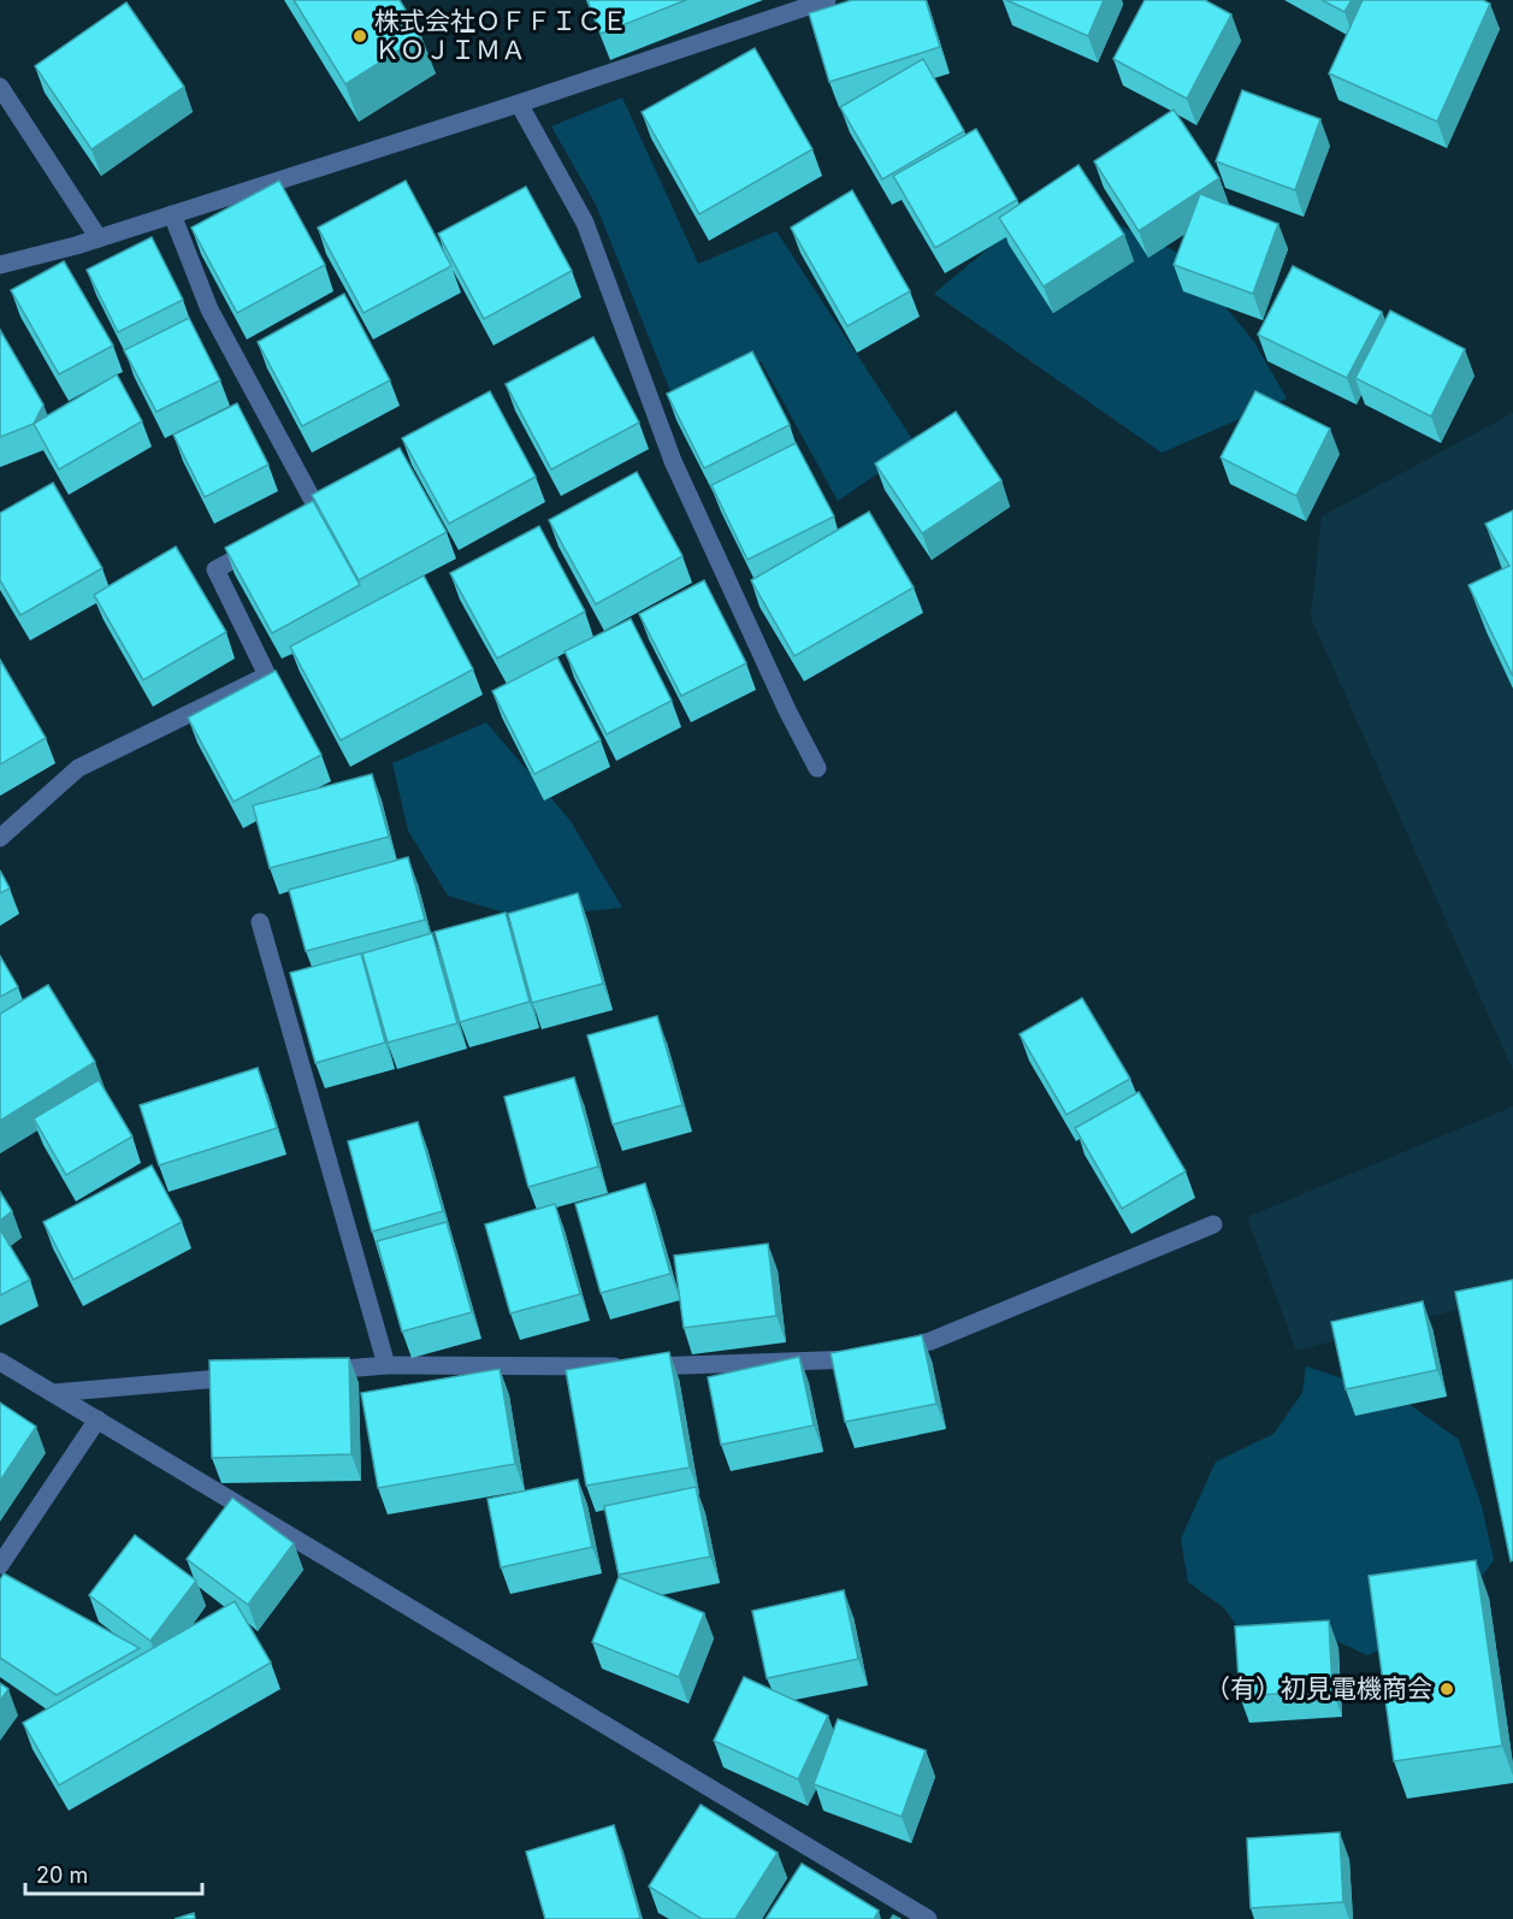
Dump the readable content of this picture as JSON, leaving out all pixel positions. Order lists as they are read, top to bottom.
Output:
{
  "places": ["株式会社ＯＦＦＩＣＥ ＫＯＪＩＭＡ", "（有）初見電機商会"],
  "scale_bar": "20 m"
}
